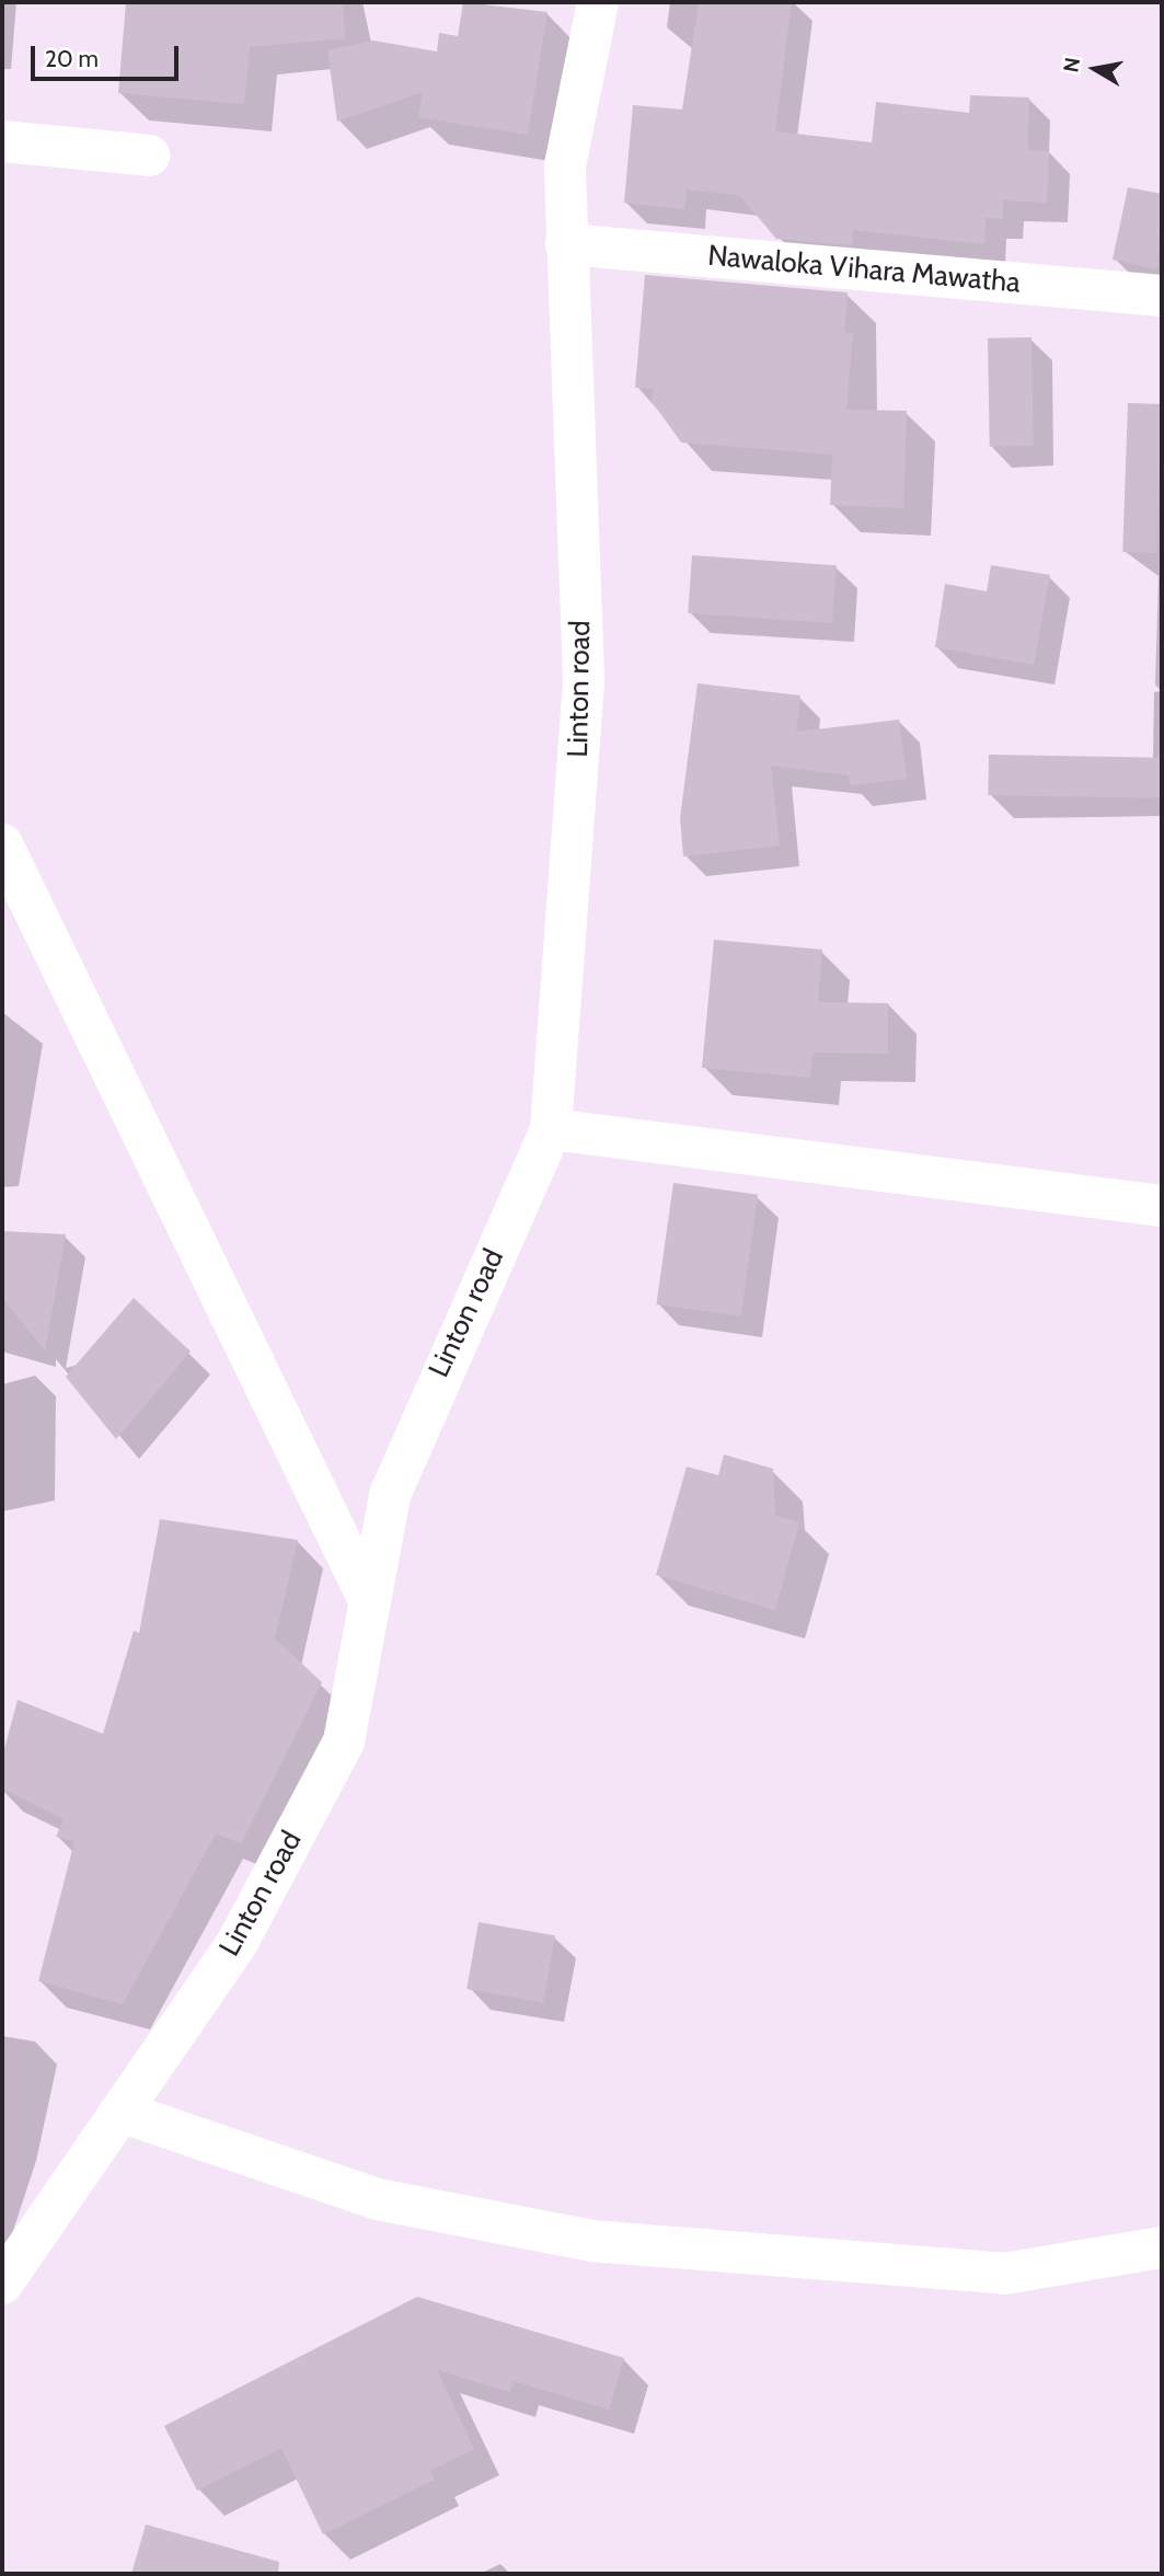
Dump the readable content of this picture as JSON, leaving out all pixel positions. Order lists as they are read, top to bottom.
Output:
{
  "streets": {
    "street": ["Nawaloka Vihara Mawatha", "Linton road"]
  },
  "crossings": [
    ["Nawaloka Vihara Mawatha", "Linton road"]
  ],
  "scale_bar": "20 m",
  "north": "left"
}
